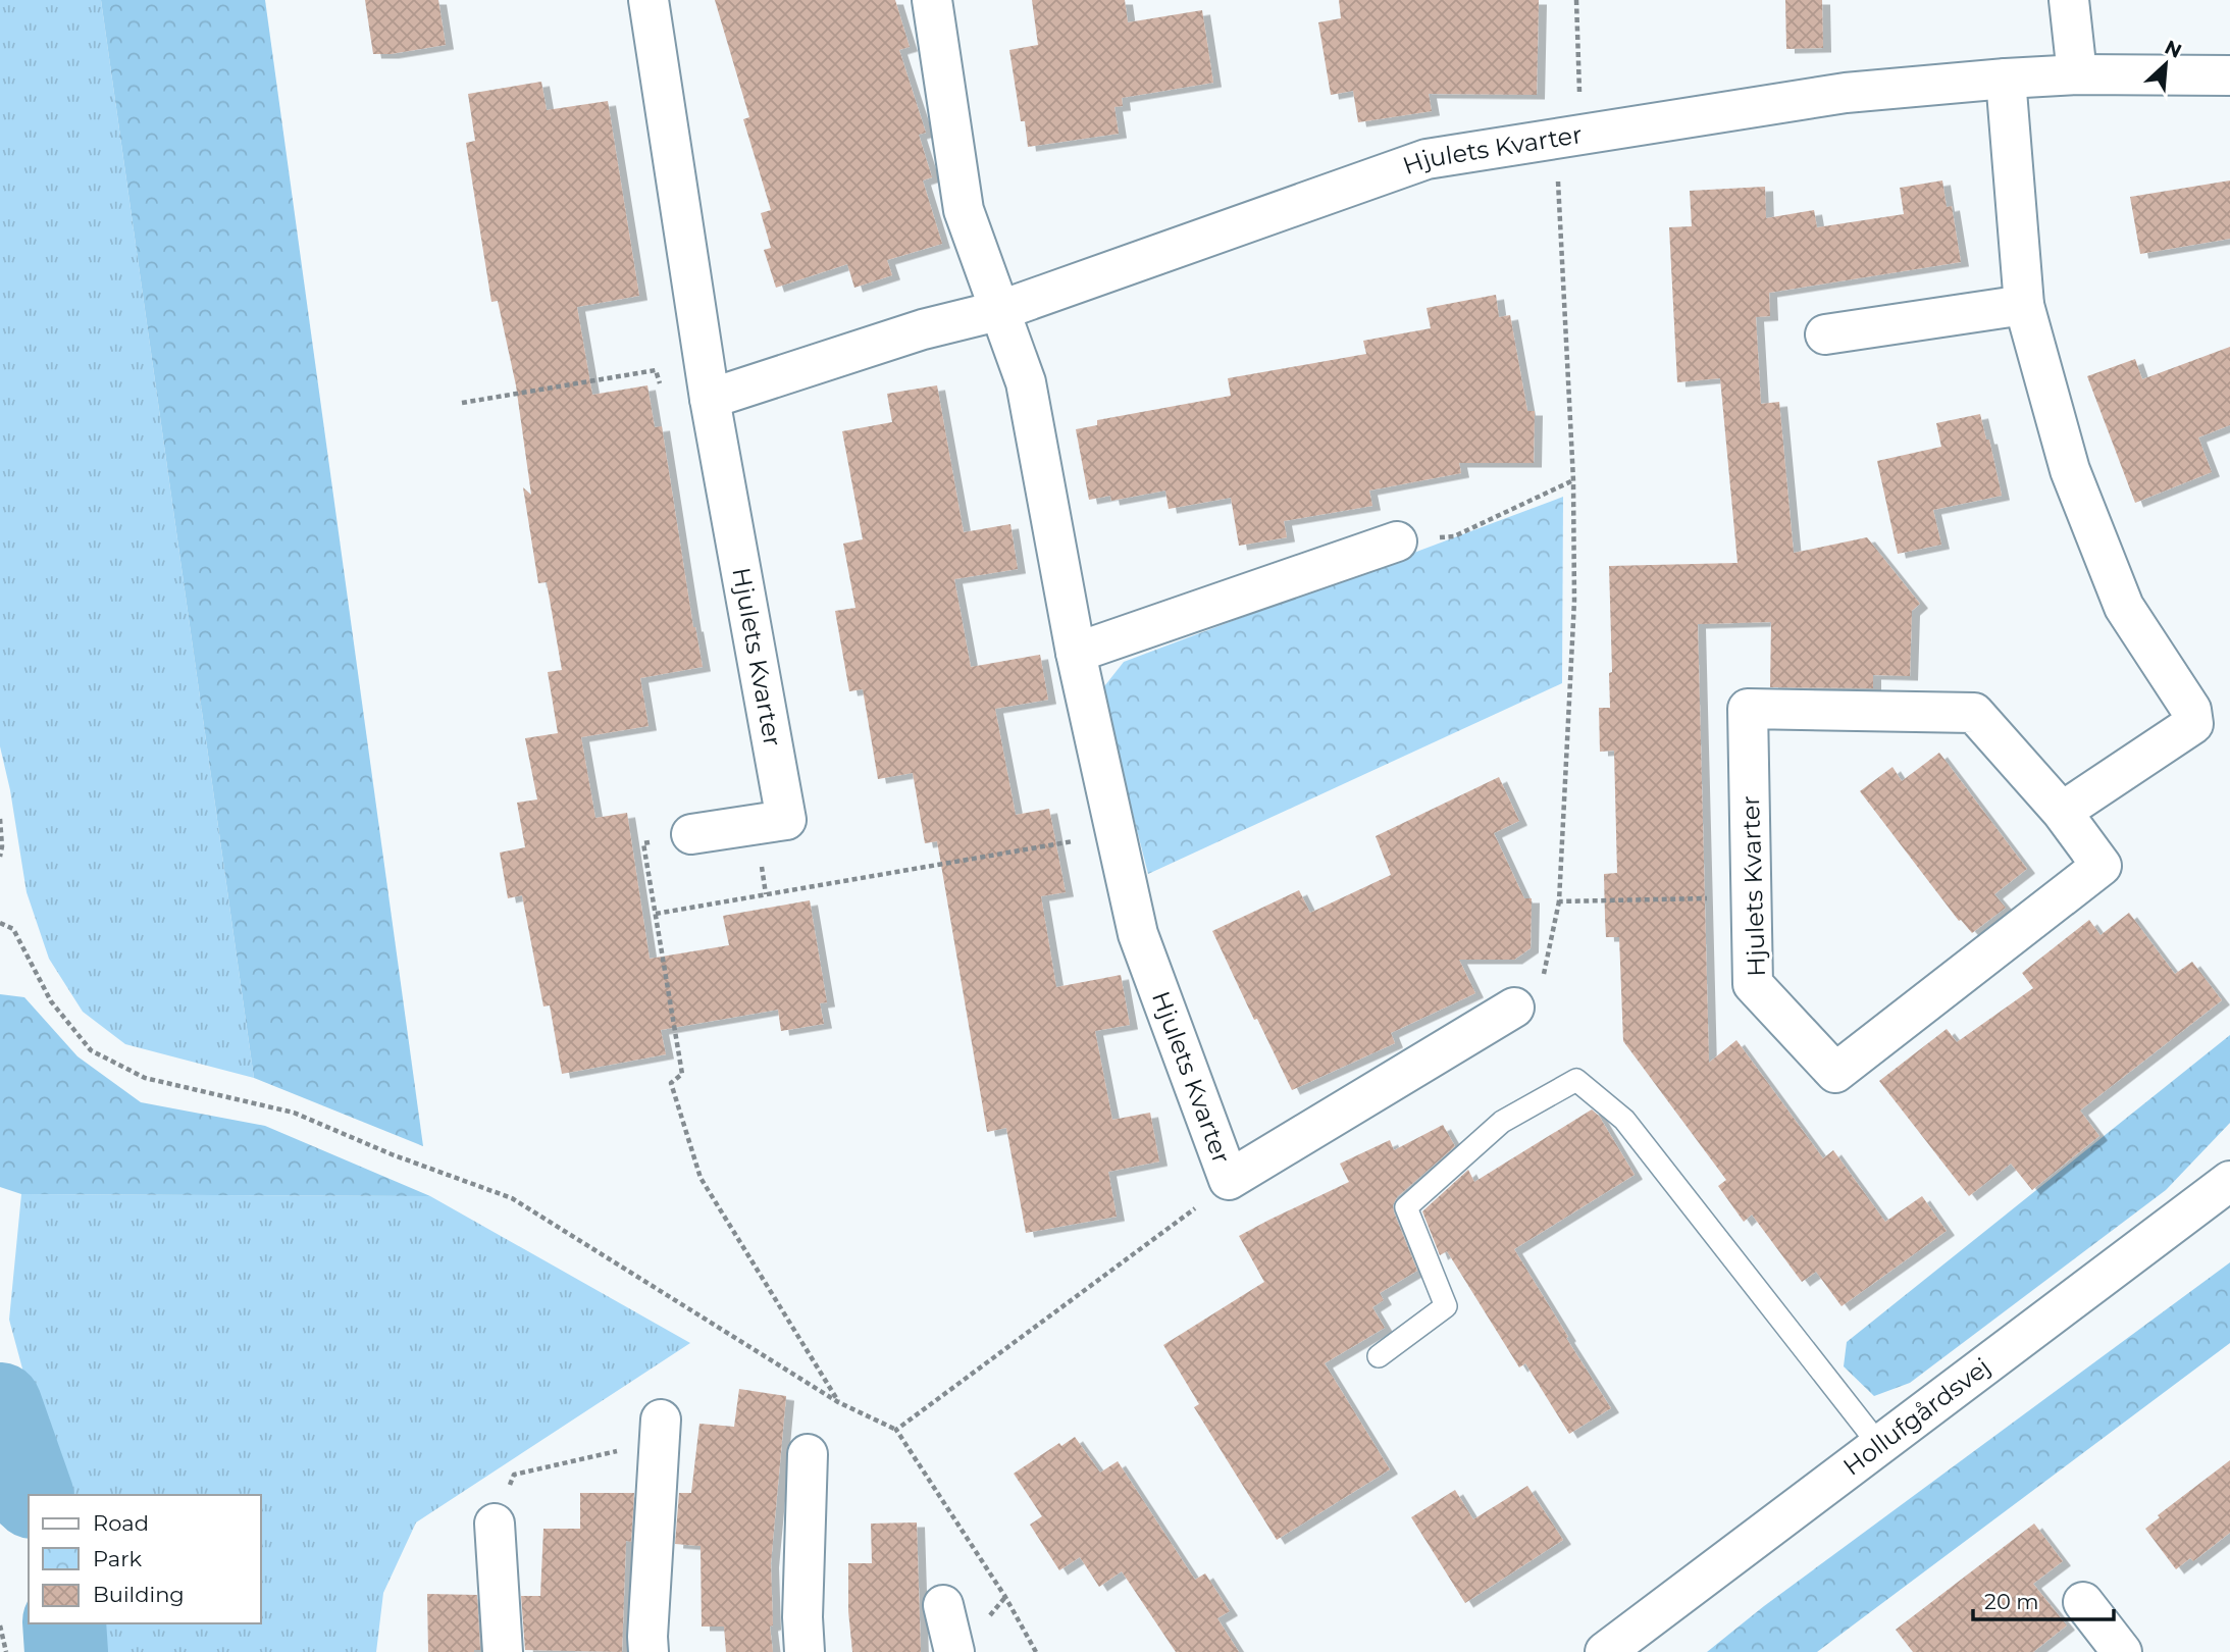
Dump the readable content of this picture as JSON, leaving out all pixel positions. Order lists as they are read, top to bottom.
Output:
{
  "streets": {
    "street": ["Hjulets Kvarter", "Hollufgårdsvej"]
  },
  "legend": ["Road", "Park", "Building"],
  "scale_bar": "20 m",
  "north": "top right"
}
